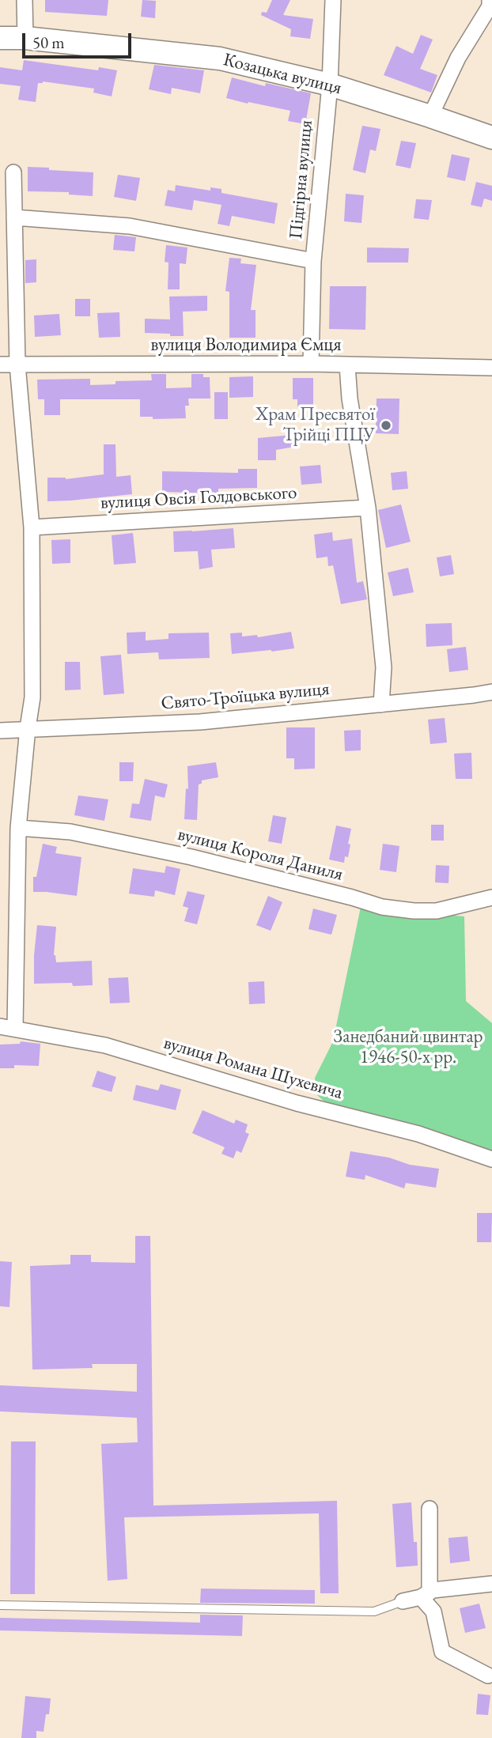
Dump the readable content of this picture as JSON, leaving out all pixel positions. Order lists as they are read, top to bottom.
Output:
{
  "streets": {
    "street": [
      "Козацька вулиця",
      "Підгірна вулиця",
      "вулиця Володимира Ємця",
      "вулиця Овсія Голдовського",
      "Свято-Троїцька вулиця",
      "вулиця Короля Даниля",
      "вулиця Романа Шухевича"
    ]
  },
  "crossings": [
    ["Козацька вулиця", "Підгірна вулиця"],
    ["Підгірна вулиця", "вулиця Володимира Ємця"]
  ],
  "parks": ["Занедбаний цвинтар 1946-50-х рр."],
  "places": ["Храм Пресвятої Трійці ПЦУ"],
  "scale_bar": "50 m"
}
